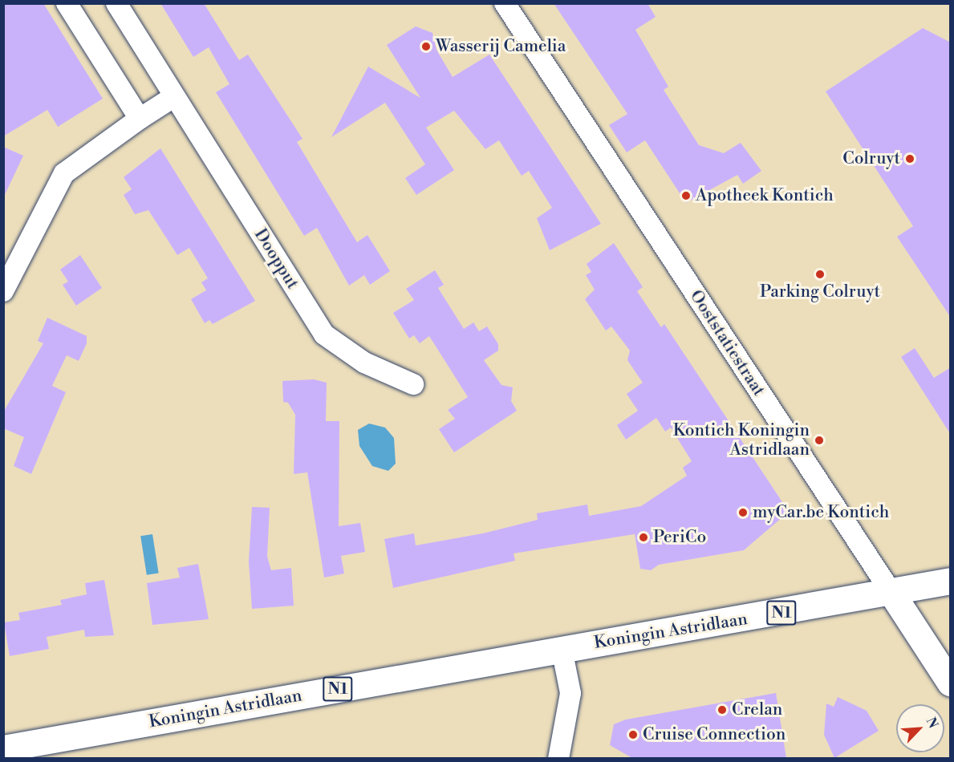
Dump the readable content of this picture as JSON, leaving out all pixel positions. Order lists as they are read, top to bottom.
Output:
{
  "streets": {
    "main road": ["Ooststatiestraat", "N1", "Koningin Astridlaan"],
    "street": ["Doopput"]
  },
  "crossings": [
    ["Ooststatiestraat", "Koningin Astridlaan"]
  ],
  "places": [
    "Wasserij Camelia",
    "Colruyt",
    "Apotheek Kontich",
    "Parking Colruyt",
    "Kontich Koningin Astridlaan",
    "myCar.be Kontich",
    "PeriCo",
    "Crelan",
    "Cruise Connection"
  ],
  "north": "top right"
}
